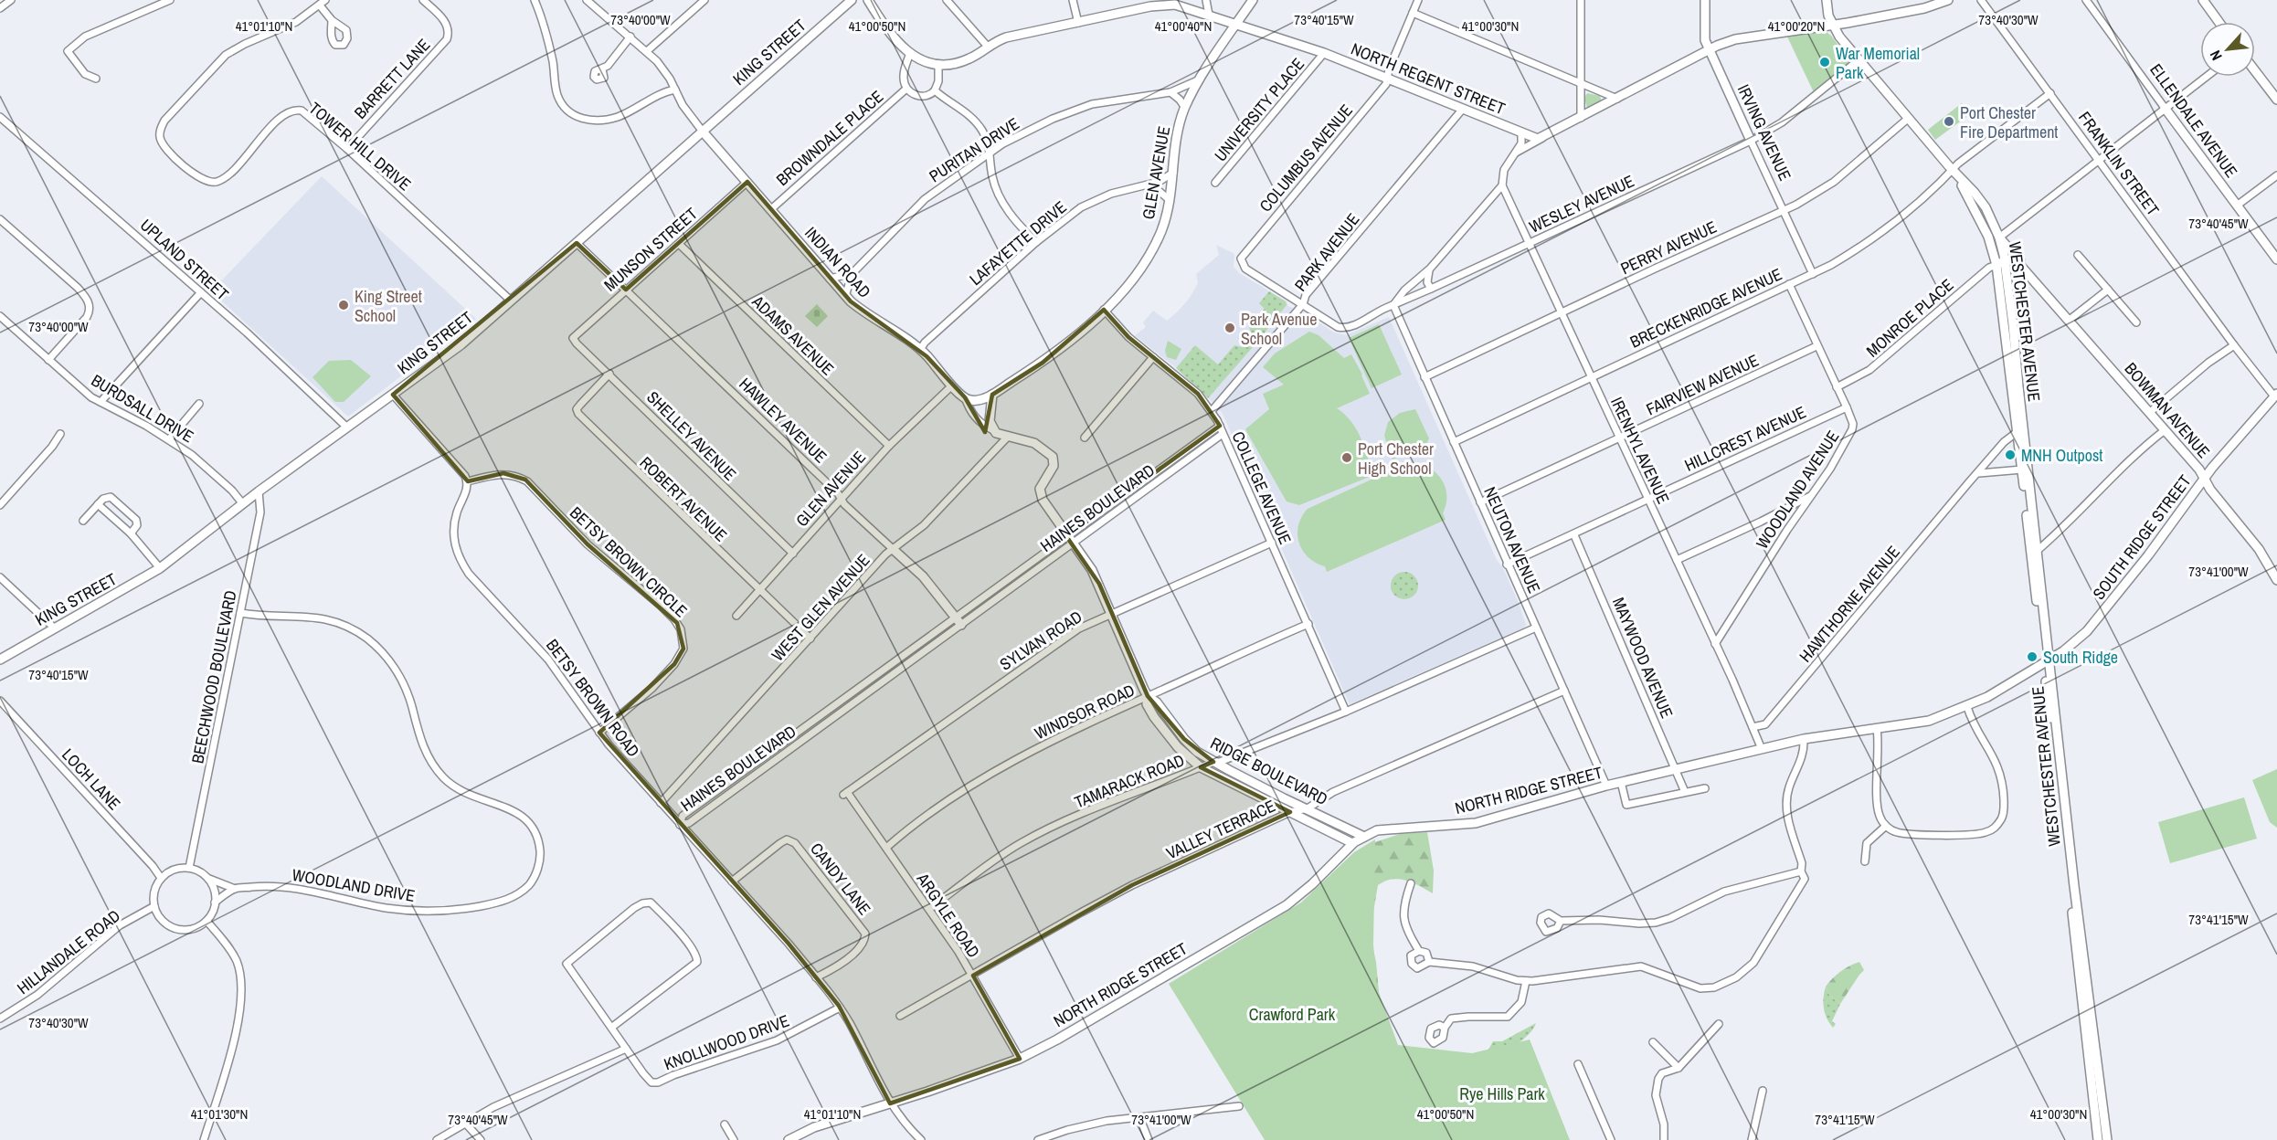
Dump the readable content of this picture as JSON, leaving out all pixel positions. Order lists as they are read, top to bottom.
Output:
{
  "streets": {
    "street": [
      "KING STREET",
      "BARRETT LANE",
      "NORTH REGENT STREET",
      "UNIVERSITY PLACE",
      "ELLENDALE AVENUE",
      "IRVING AVENUE",
      "BROWNDALE PLACE",
      "TOWER HILL DRIVE",
      "PURITAN DRIVE",
      "COLUMBUS AVENUE",
      "FRANKLIN STREET",
      "GLEN AVENUE",
      "WESLEY AVENUE",
      "LAFAYETTE DRIVE",
      "PERRY AVENUE",
      "MUNSON STREET",
      "PARK AVENUE",
      "UPLAND STREET",
      "INDIAN ROAD",
      "BRECKENRIDGE AVENUE",
      "MONROE PLACE",
      "WESTCHESTER AVENUE",
      "ADAMS AVENUE",
      "FAIRVIEW AVENUE",
      "BURDSALL DRIVE",
      "BOWMAN AVENUE",
      "HAWLEY AVENUE",
      "SHELLEY AVENUE",
      "HILLCREST AVENUE",
      "IRENHYL AVENUE",
      "COLLEGE AVENUE",
      "WOODLAND AVENUE",
      "ROBERT AVENUE",
      "HAINES BOULEVARD",
      "SOUTH RIDGE STREET",
      "NEUTON AVENUE",
      "BETSY BROWN CIRCLE",
      "HAWTHORNE AVENUE",
      "WEST GLEN AVENUE",
      "SYLVAN ROAD",
      "MAYWOOD AVENUE",
      "BEECHWOOD BOULEVARD",
      "BETSY BROWN ROAD",
      "WINDSOR ROAD",
      "RIDGE BOULEVARD",
      "LOCH LANE",
      "TAMARACK ROAD",
      "NORTH RIDGE STREET",
      "VALLEY TERRACE",
      "CANDY LANE",
      "WOODLAND DRIVE",
      "ARGYLE ROAD",
      "HILLANDALE ROAD",
      "KNOLLWOOD DRIVE"
    ]
  },
  "crossings": [
    ["KING STREET", "TOWER HILL DRIVE"],
    ["KING STREET", "UPLAND STREET"],
    ["KING STREET", "INDIAN ROAD"],
    ["KING STREET", "BURDSALL DRIVE"],
    ["KING STREET", "HAWLEY AVENUE"],
    ["KING STREET", "BEECHWOOD BOULEVARD"],
    ["BARRETT LANE", "TOWER HILL DRIVE"],
    ["NORTH REGENT STREET", "UNIVERSITY PLACE"],
    ["NORTH REGENT STREET", "BROWNDALE PLACE"],
    ["NORTH REGENT STREET", "COLUMBUS AVENUE"],
    ["NORTH REGENT STREET", "GLEN AVENUE"],
    ["NORTH REGENT STREET", "PARK AVENUE"],
    ["IRVING AVENUE", "WESLEY AVENUE"],
    ["IRVING AVENUE", "PERRY AVENUE"],
    ["IRVING AVENUE", "BRECKENRIDGE AVENUE"],
    ["BROWNDALE PLACE", "INDIAN ROAD"],
    ["PURITAN DRIVE", "GLEN AVENUE"],
    ["PURITAN DRIVE", "INDIAN ROAD"],
    ["COLUMBUS AVENUE", "WESLEY AVENUE"],
    ["COLUMBUS AVENUE", "PARK AVENUE"],
    ["FRANKLIN STREET", "BRECKENRIDGE AVENUE"],
    ["FRANKLIN STREET", "SOUTH RIDGE STREET"],
    ["GLEN AVENUE", "LAFAYETTE DRIVE"],
    ["GLEN AVENUE", "INDIAN ROAD"],
    ["GLEN AVENUE", "ADAMS AVENUE"],
    ["GLEN AVENUE", "HAWLEY AVENUE"],
    ["GLEN AVENUE", "SHELLEY AVENUE"],
    ["GLEN AVENUE", "COLLEGE AVENUE"],
    ["GLEN AVENUE", "ROBERT AVENUE"],
    ["WESLEY AVENUE", "PARK AVENUE"],
    ["WESLEY AVENUE", "WESTCHESTER AVENUE"],
    ["WESLEY AVENUE", "IRENHYL AVENUE"],
    ["WESLEY AVENUE", "NEUTON AVENUE"],
    ["LAFAYETTE DRIVE", "INDIAN ROAD"],
    ["PERRY AVENUE", "WESTCHESTER AVENUE"],
    ["PERRY AVENUE", "IRENHYL AVENUE"],
    ["PERRY AVENUE", "NEUTON AVENUE"],
    ["MUNSON STREET", "INDIAN ROAD"],
    ["MUNSON STREET", "ADAMS AVENUE"],
    ["MUNSON STREET", "HAWLEY AVENUE"],
    ["MUNSON STREET", "SHELLEY AVENUE"],
    ["PARK AVENUE", "COLLEGE AVENUE"],
    ["INDIAN ROAD", "HAINES BOULEVARD"],
    ["INDIAN ROAD", "WEST GLEN AVENUE"],
    ["INDIAN ROAD", "RIDGE BOULEVARD"],
    ["BRECKENRIDGE AVENUE", "WESTCHESTER AVENUE"],
    ["BRECKENRIDGE AVENUE", "IRENHYL AVENUE"],
    ["BRECKENRIDGE AVENUE", "WOODLAND AVENUE"],
    ["BRECKENRIDGE AVENUE", "NEUTON AVENUE"],
    ["MONROE PLACE", "WESTCHESTER AVENUE"],
    ["MONROE PLACE", "BOWMAN AVENUE"],
    ["MONROE PLACE", "WOODLAND AVENUE"],
    ["WESTCHESTER AVENUE", "BOWMAN AVENUE"],
    ["WESTCHESTER AVENUE", "SOUTH RIDGE STREET"],
    ["WESTCHESTER AVENUE", "HAWTHORNE AVENUE"],
    ["WESTCHESTER AVENUE", "NORTH RIDGE STREET"],
    ["FAIRVIEW AVENUE", "IRENHYL AVENUE"],
    ["FAIRVIEW AVENUE", "WOODLAND AVENUE"],
    ["FAIRVIEW AVENUE", "NEUTON AVENUE"],
    ["BOWMAN AVENUE", "SOUTH RIDGE STREET"],
    ["HAWLEY AVENUE", "HAINES BOULEVARD"],
    ["HAWLEY AVENUE", "WEST GLEN AVENUE"],
    ["SHELLEY AVENUE", "ROBERT AVENUE"],
    ["HILLCREST AVENUE", "IRENHYL AVENUE"],
    ["HILLCREST AVENUE", "WOODLAND AVENUE"],
    ["HILLCREST AVENUE", "NEUTON AVENUE"],
    ["HILLCREST AVENUE", "MAYWOOD AVENUE"],
    ["IRENHYL AVENUE", "WOODLAND AVENUE"],
    ["IRENHYL AVENUE", "HAWTHORNE AVENUE"],
    ["COLLEGE AVENUE", "HAINES BOULEVARD"],
    ["COLLEGE AVENUE", "SYLVAN ROAD"],
    ["COLLEGE AVENUE", "WINDSOR ROAD"],
    ["COLLEGE AVENUE", "TAMARACK ROAD"],
    ["ROBERT AVENUE", "WEST GLEN AVENUE"],
    ["HAINES BOULEVARD", "BETSY BROWN ROAD"],
    ["HAINES BOULEVARD", "RIDGE BOULEVARD"],
    ["SOUTH RIDGE STREET", "NORTH RIDGE STREET"],
    ["NEUTON AVENUE", "TAMARACK ROAD"],
    ["NEUTON AVENUE", "NORTH RIDGE STREET"],
    ["NEUTON AVENUE", "VALLEY TERRACE"],
    ["BETSY BROWN CIRCLE", "BETSY BROWN ROAD"],
    ["WEST GLEN AVENUE", "BETSY BROWN ROAD"],
    ["SYLVAN ROAD", "RIDGE BOULEVARD"],
    ["SYLVAN ROAD", "ARGYLE ROAD"],
    ["MAYWOOD AVENUE", "NORTH RIDGE STREET"],
    ["BEECHWOOD BOULEVARD", "LOCH LANE"],
    ["BEECHWOOD BOULEVARD", "WOODLAND DRIVE"],
    ["BEECHWOOD BOULEVARD", "HILLANDALE ROAD"],
    ["BETSY BROWN ROAD", "NORTH RIDGE STREET"],
    ["BETSY BROWN ROAD", "CANDY LANE"],
    ["BETSY BROWN ROAD", "KNOLLWOOD DRIVE"],
    ["WINDSOR ROAD", "RIDGE BOULEVARD"],
    ["WINDSOR ROAD", "ARGYLE ROAD"],
    ["RIDGE BOULEVARD", "TAMARACK ROAD"],
    ["RIDGE BOULEVARD", "NORTH RIDGE STREET"],
    ["RIDGE BOULEVARD", "VALLEY TERRACE"],
    ["LOCH LANE", "WOODLAND DRIVE"],
    ["LOCH LANE", "HILLANDALE ROAD"],
    ["TAMARACK ROAD", "ARGYLE ROAD"],
    ["NORTH RIDGE STREET", "ARGYLE ROAD"],
    ["VALLEY TERRACE", "ARGYLE ROAD"],
    ["WOODLAND DRIVE", "HILLANDALE ROAD"]
  ],
  "parks": ["Crawford Park", "Rye Hills Park"],
  "places": [
    "War Memorial Park",
    "Port Chester Fire Department",
    "King Street School",
    "Park Avenue School",
    "MNH Outpost",
    "Port Chester High School",
    "South Ridge"
  ],
  "north": "bottom left",
  "coordinates": [
    "73°40'00\"W",
    "73°40'15\"W",
    "73°40'30\"W",
    "41°01'10\"N",
    "41°00'50\"N",
    "41°00'40\"N",
    "41°00'30\"N",
    "41°00'20\"N",
    "73°40'45\"W",
    "73°41'00\"W",
    "73°41'15\"W",
    "41°01'30\"N"
  ]
}
